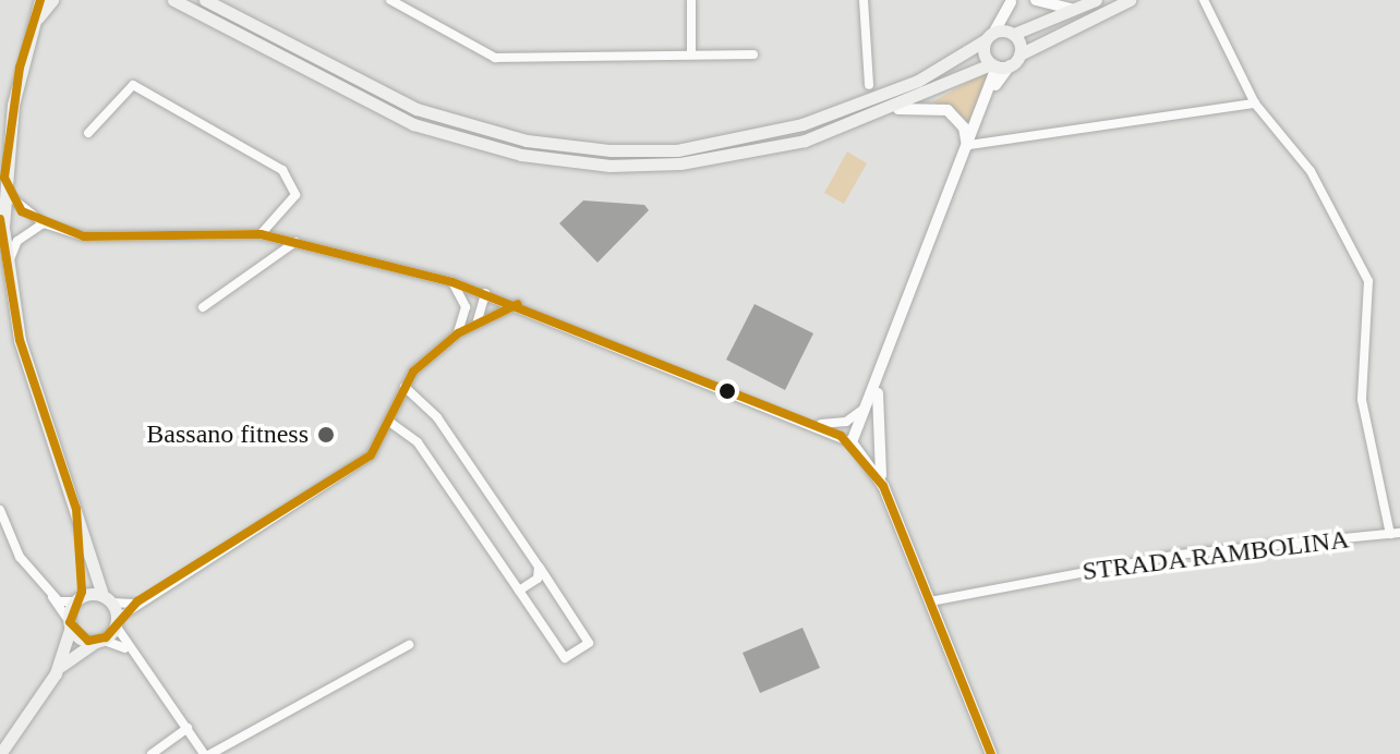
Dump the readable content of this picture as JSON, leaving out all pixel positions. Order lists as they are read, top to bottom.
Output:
{
  "streets": {
    "street": ["STRADA RAMBOLINA"]
  },
  "places": ["Bassano fitness"]
}
